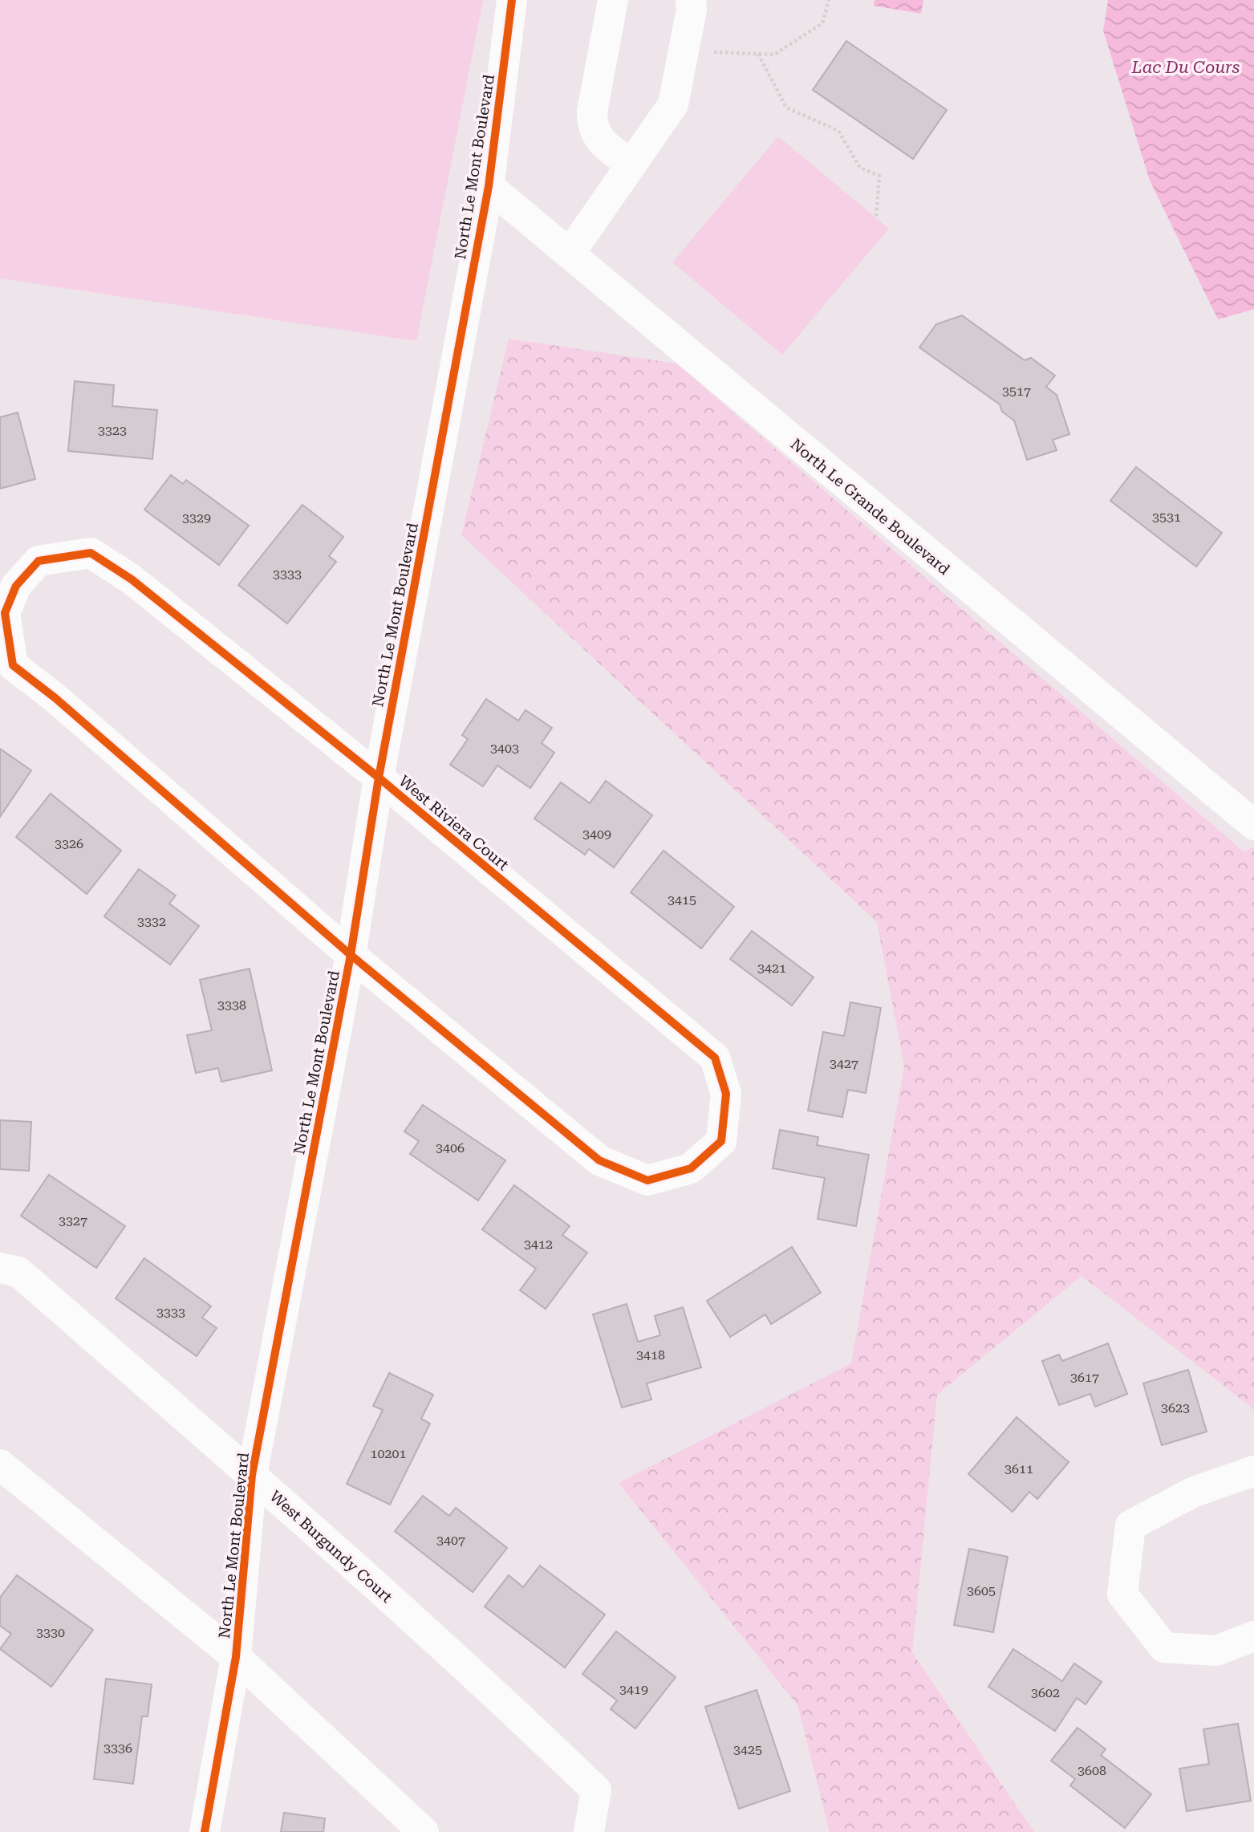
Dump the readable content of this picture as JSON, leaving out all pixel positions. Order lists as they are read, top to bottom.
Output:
{
  "streets": {
    "street": [
      "North Le Mont Boulevard",
      "North Le Grande Boulevard",
      "West Riviera Court",
      "West Burgundy Court"
    ]
  },
  "crossings": [
    ["North Le Mont Boulevard", "North Le Grande Boulevard"],
    ["North Le Mont Boulevard", "West Riviera Court"],
    ["North Le Mont Boulevard", "West Burgundy Court"]
  ],
  "water": ["Lac Du Cours"],
  "house_numbers": [
    "3517",
    "3323",
    "3531",
    "3329",
    "3333",
    "3403",
    "3409",
    "3326",
    "3415",
    "3332",
    "3421",
    "3338",
    "3427",
    "3406",
    "3327",
    "3412",
    "3333",
    "3418",
    "3617",
    "3623",
    "10201",
    "3611",
    "3407",
    "3605",
    "3330",
    "3419",
    "3602",
    "3336",
    "3425",
    "3608"
  ]
}
